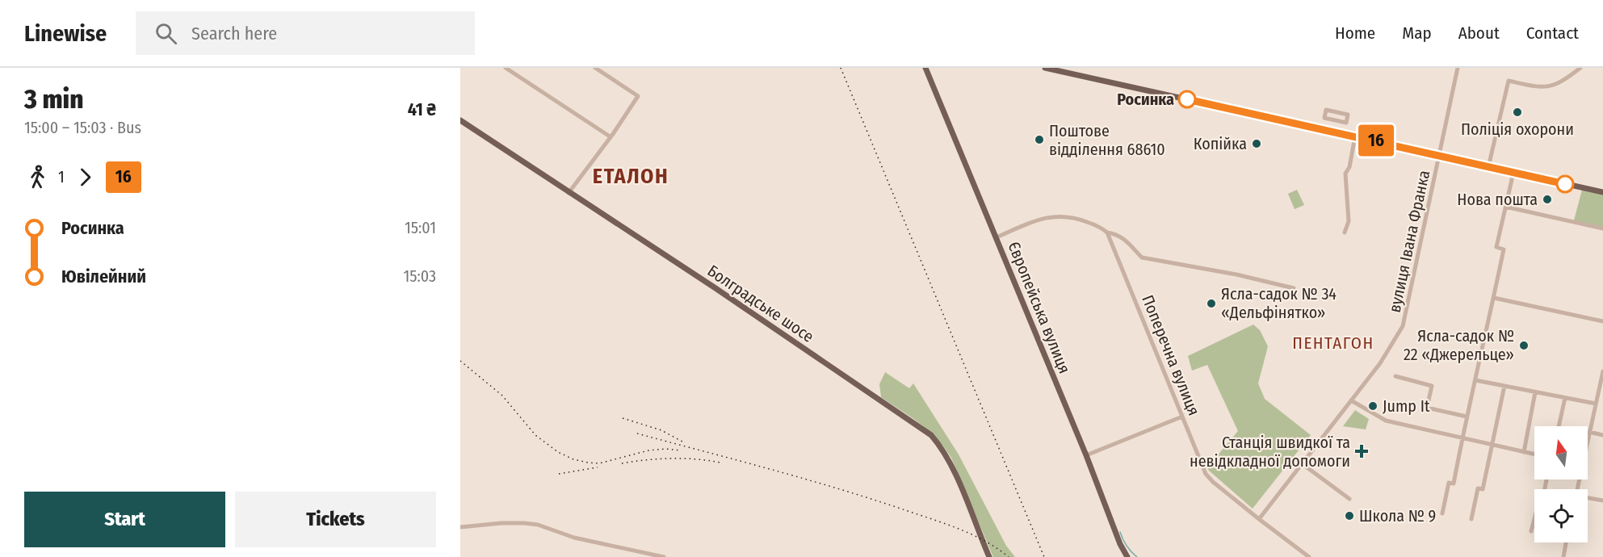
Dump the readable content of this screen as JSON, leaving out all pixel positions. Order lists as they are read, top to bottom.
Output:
{
  "streets": {
    "main road": ["Болградське шосе", "Європейська вулиця"],
    "street": ["вулиця Івана Франка", "Поперечна вулиця"]
  },
  "crossings": [
    ["вулиця Івана Франка", "Поперечна вулиця"]
  ],
  "districts": ["ЕТАЛОН", "ПЕНТАГОН"],
  "places": {
    "other": [
      "Росинка",
      "Поліція охорони",
      "Поштове відділення 68610",
      "Копійка",
      "Нова пошта",
      "Ясла-садок № 34 «Дельфінятко»",
      "Ясла-садок № 22 «Джерельце»",
      "Jump It",
      "Школа № 9"
    ],
    "health": ["Станція швидкої та невідкладної допомоги"]
  },
  "lines": ["bus line 16"],
  "north": "top",
  "page": {
    "header": "Linewise",
    "search": "Search here",
    "nav": [
      "Home",
      "Map",
      "About",
      "Contact"
    ],
    "heading": ["3 min", "15:00 – 15:03 · Bus", "41 ₴"],
    "on_map": "16",
    "legs": ["1", "16"],
    "list": [
      {
        "name": "Росинка",
        "value": "15:01"
      },
      {
        "name": "Ювілейний",
        "value": "15:03"
      }
    ],
    "buttons": ["Start", "Tickets"]
  }
}
